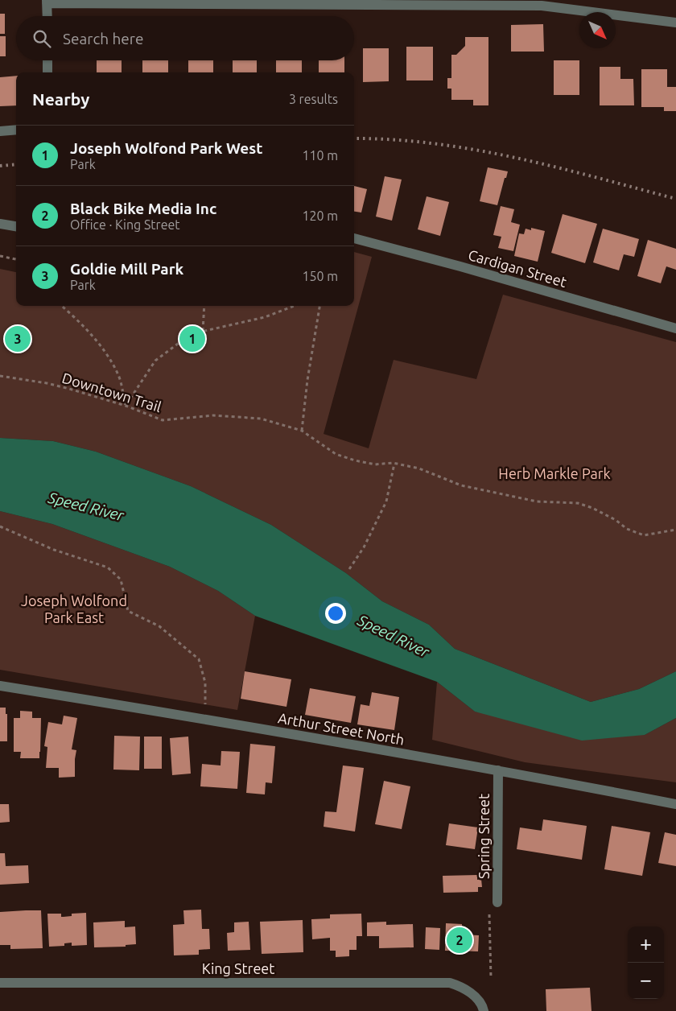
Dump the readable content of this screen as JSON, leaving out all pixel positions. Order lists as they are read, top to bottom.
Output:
{
  "streets": {
    "street": [
      "Cardigan Street",
      "Arthur Street North",
      "Spring Street",
      "King Street"
    ],
    "path": ["Downtown Trail"]
  },
  "crossings": [
    ["Arthur Street North", "Spring Street"]
  ],
  "water": ["Speed River"],
  "parks": ["Herb Markle Park", "Joseph Wolfond Park East"],
  "north": "bottom right",
  "page": {
    "search": "Search here",
    "heading": ["Nearby", "3 results"],
    "list": [
      {
        "mark": "1",
        "name": "Joseph Wolfond Park West",
        "note": "Park",
        "value": "110 m"
      },
      {
        "mark": "2",
        "name": "Black Bike Media Inc",
        "note": "Office · King Street",
        "value": "120 m"
      },
      {
        "mark": "3",
        "name": "Goldie Mill Park",
        "note": "Park",
        "value": "150 m"
      }
    ],
    "pins": ["1", "3", "2"],
    "map_buttons": ["+", "−"]
  }
}
